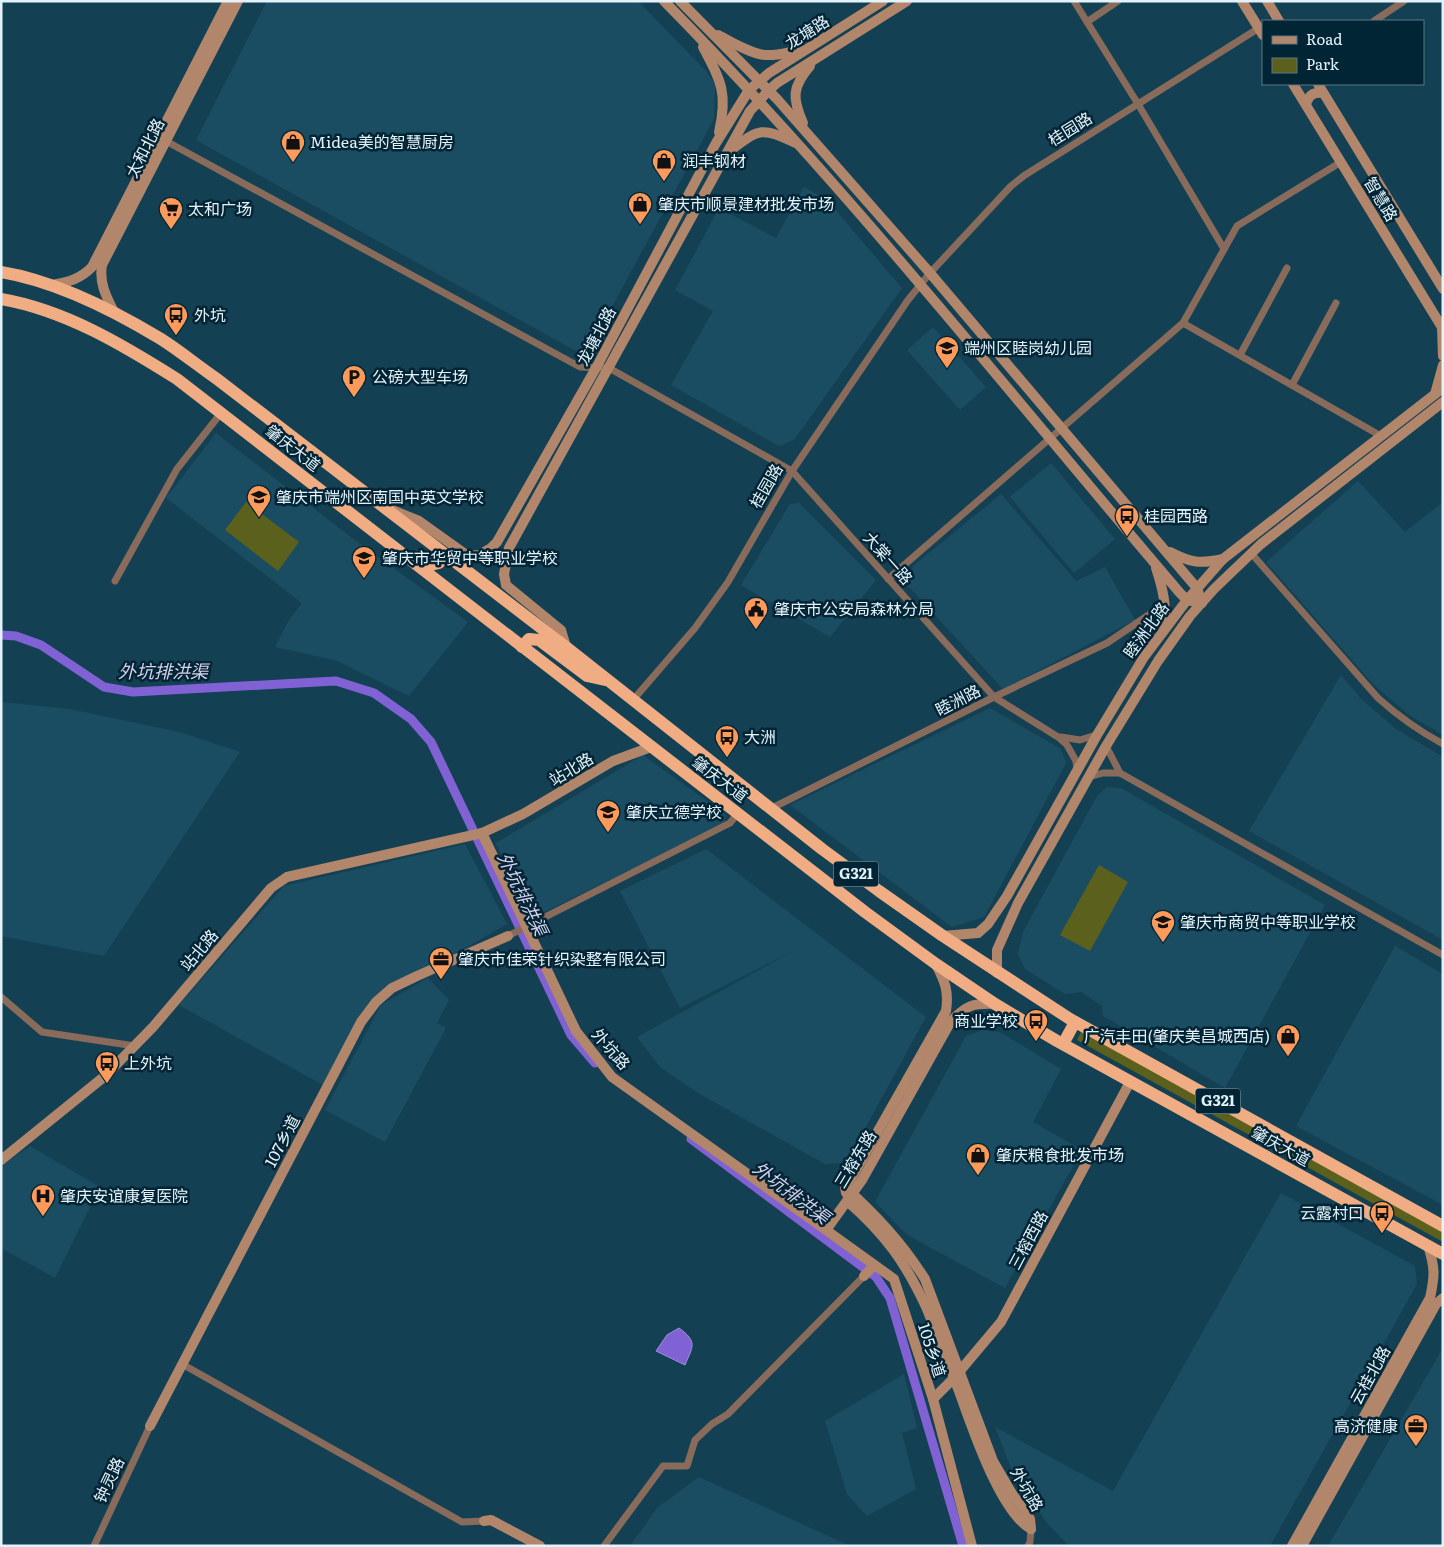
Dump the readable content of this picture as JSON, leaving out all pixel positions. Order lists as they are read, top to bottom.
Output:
{
  "streets": {
    "highway": ["肇庆大道", "G321"],
    "street": [
      "龙塘路",
      "桂园路",
      "太和北路",
      "智慧路",
      "龙塘北路",
      "大棠一路",
      "睦洲北路",
      "睦洲路",
      "站北路",
      "外坑路",
      "107乡道",
      "三榕东路",
      "三榕西路",
      "105乡道",
      "云桂北路",
      "钟灵路"
    ]
  },
  "crossings": [
    ["龙塘路", "龙塘北路"],
    ["桂园路", "肇庆大道"],
    ["桂园路", "大棠一路"],
    ["太和北路", "肇庆大道"],
    ["龙塘北路", "肇庆大道"],
    ["龙塘北路", "大棠一路"],
    ["肇庆大道", "睦洲路"],
    ["肇庆大道", "站北路"],
    ["肇庆大道", "G321"],
    ["肇庆大道", "三榕东路"],
    ["肇庆大道", "三榕西路"],
    ["大棠一路", "睦洲路"],
    ["睦洲北路", "G321"],
    ["睦洲路", "G321"],
    ["站北路", "外坑路"],
    ["外坑路", "三榕东路"],
    ["外坑路", "三榕西路"],
    ["外坑路", "105乡道"],
    ["107乡道", "钟灵路"],
    ["三榕西路", "105乡道"]
  ],
  "water": ["外坑排洪渠"],
  "places": {
    "shop": [
      "Midea美的智慧厨房",
      "润丰钢材",
      "肇庆市顺景建材批发市场",
      "广汽丰田(肇庆美昌城西店)",
      "肇庆粮食批发市场"
    ],
    "supermarket": ["太和广场"],
    "bus stop": [
      "外坑",
      "桂园西路",
      "大洲",
      "商业学校",
      "上外坑",
      "云露村口"
    ],
    "school or university": [
      "端州区睦岗幼儿园",
      "肇庆市端州区南国中英文学校",
      "肇庆市华贸中等职业学校",
      "肇庆立德学校",
      "肇庆市商贸中等职业学校"
    ],
    "parking": ["公磅大型车场"],
    "public building": ["肇庆市公安局森林分局"],
    "office": ["肇庆市佳荣针织染整有限公司", "高济健康"],
    "hospital": ["肇庆安谊康复医院"]
  },
  "legend": ["Road", "Park"]
}
